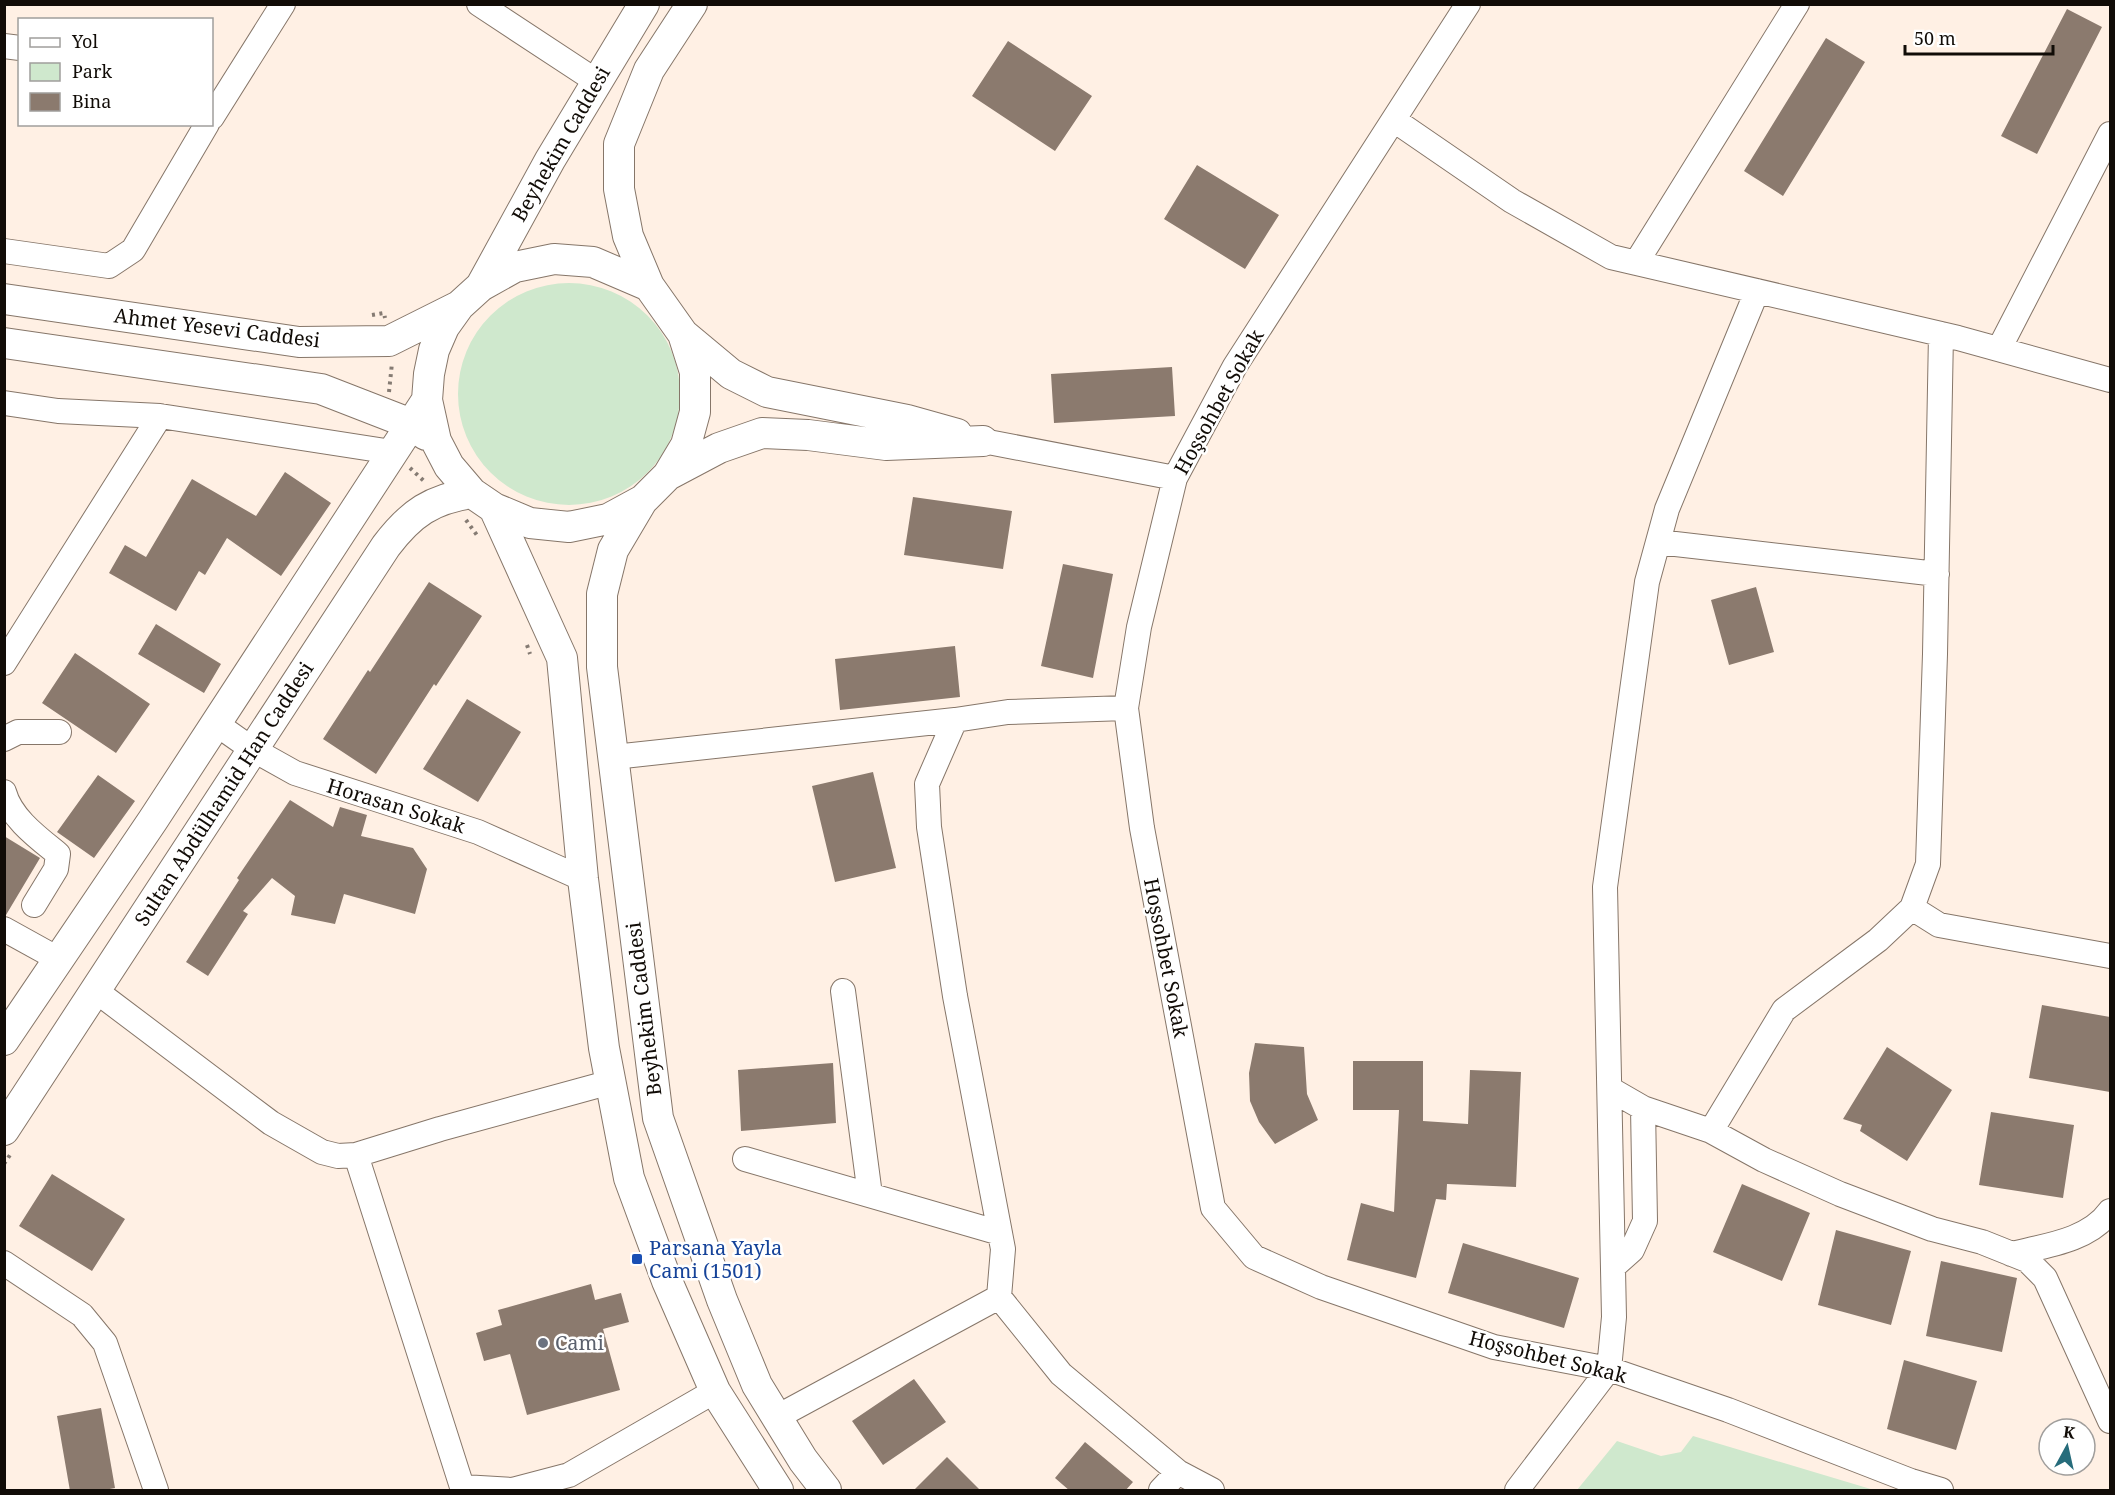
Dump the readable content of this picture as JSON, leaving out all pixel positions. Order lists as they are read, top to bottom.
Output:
{
  "streets": {
    "main road": ["Beyhekim Caddesi", "Ahmet Yesevi Caddesi", "Sultan Abdülhamid Han Caddesi"],
    "street": ["Hoşsohbet Sokak", "Horasan Sokak"]
  },
  "crossings": [
    ["Beyhekim Caddesi", "Sultan Abdülhamid Han Caddesi"],
    ["Beyhekim Caddesi", "Horasan Sokak"],
    ["Sultan Abdülhamid Han Caddesi", "Horasan Sokak"]
  ],
  "places": {
    "transit": ["Parsana Yayla Cami (1501)"],
    "other": ["Cami"]
  },
  "legend": ["Yol", "Park", "Bina"],
  "scale_bar": "50 m",
  "north": "top"
}
